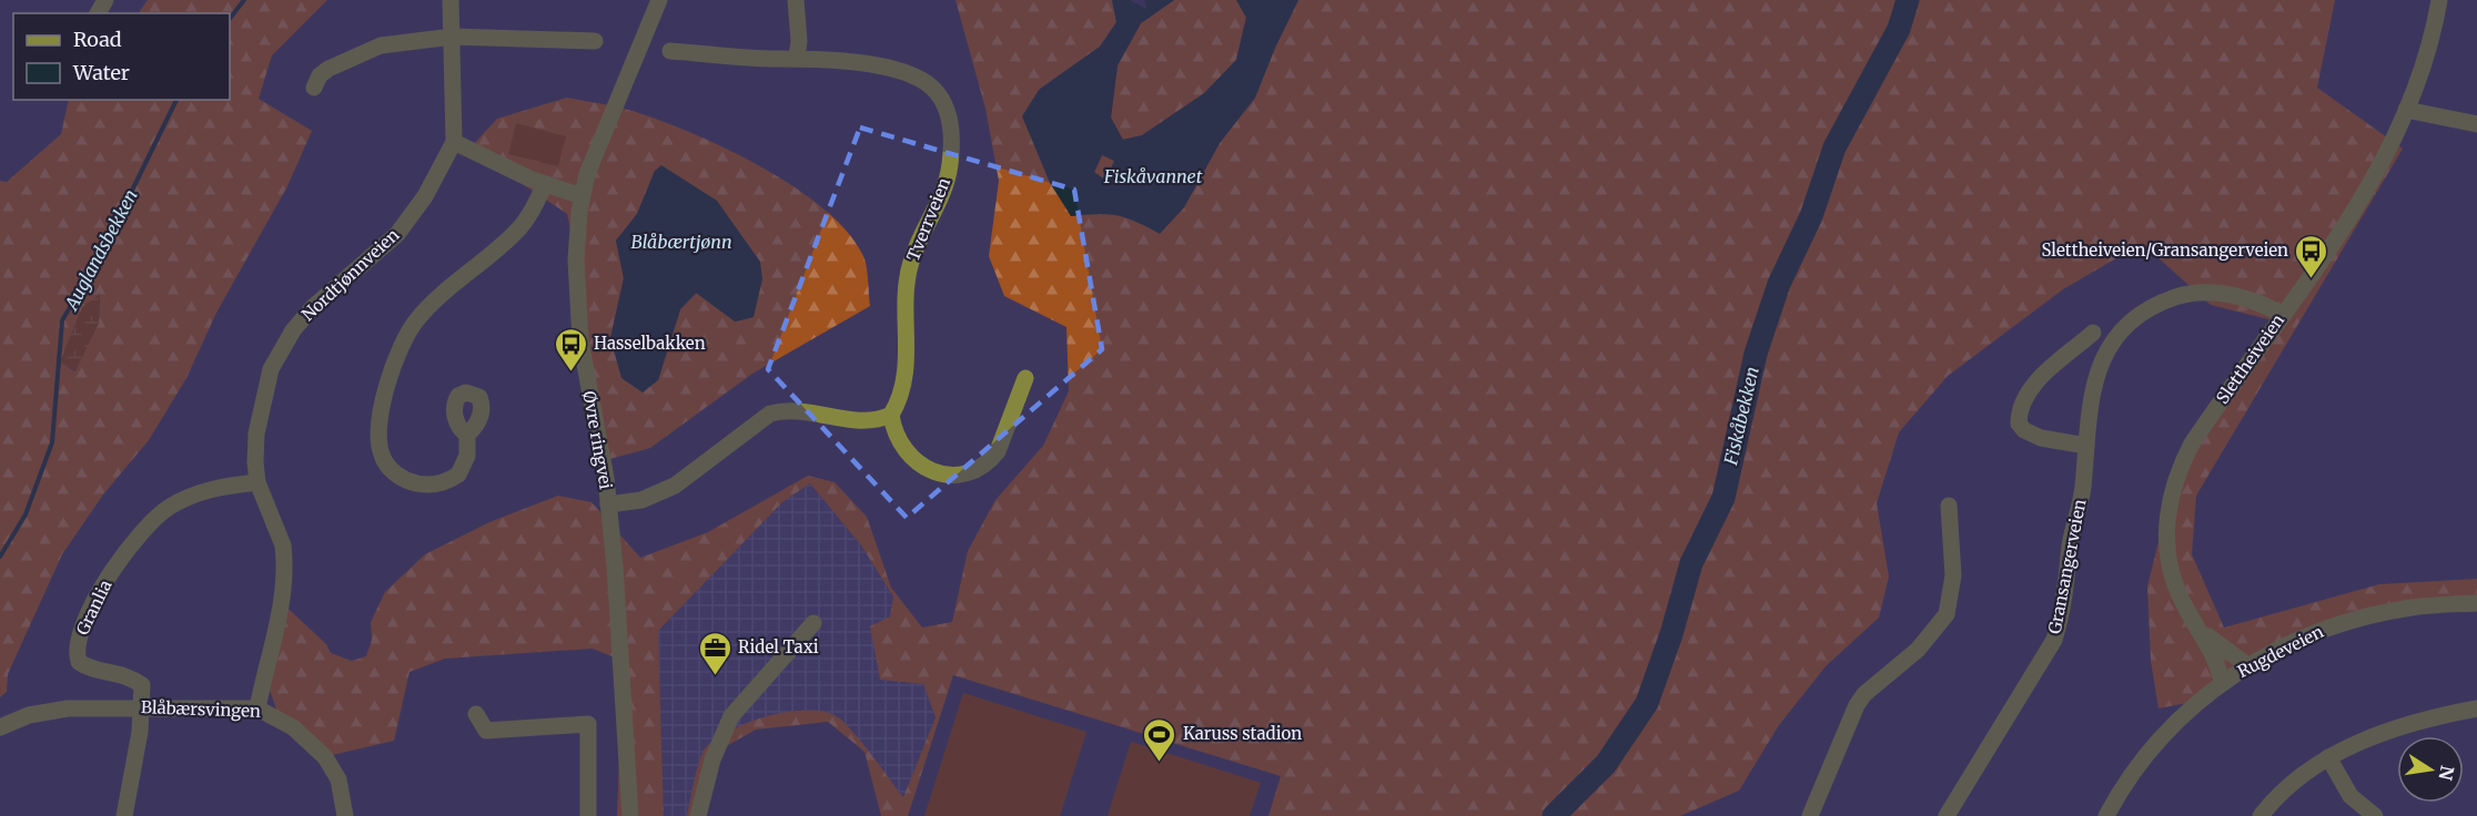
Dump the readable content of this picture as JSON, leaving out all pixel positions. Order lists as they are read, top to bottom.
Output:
{
  "streets": {
    "street": [
      "Tverrveien",
      "Nordtjønnveien",
      "Slettheiveien",
      "Øvre ringvei",
      "Gransangerveien",
      "Granlia",
      "Rugdeveien",
      "Blåbærsvingen"
    ]
  },
  "crossings": [
    ["Nordtjønnveien", "Granlia"],
    ["Nordtjønnveien", "Blåbærsvingen"],
    ["Slettheiveien", "Gransangerveien"],
    ["Slettheiveien", "Rugdeveien"],
    ["Granlia", "Blåbærsvingen"]
  ],
  "water": [
    "Fiskåvannet",
    "Blåbærtjønn",
    "Auglandsbekken",
    "Fiskåbekken"
  ],
  "places": {
    "bus stop": ["Slettheiveien/Gransangerveien", "Hasselbakken"],
    "office": ["Ridel Taxi"],
    "sports": ["Karuss stadion"]
  },
  "legend": ["Road", "Water"],
  "north": "right"
}
